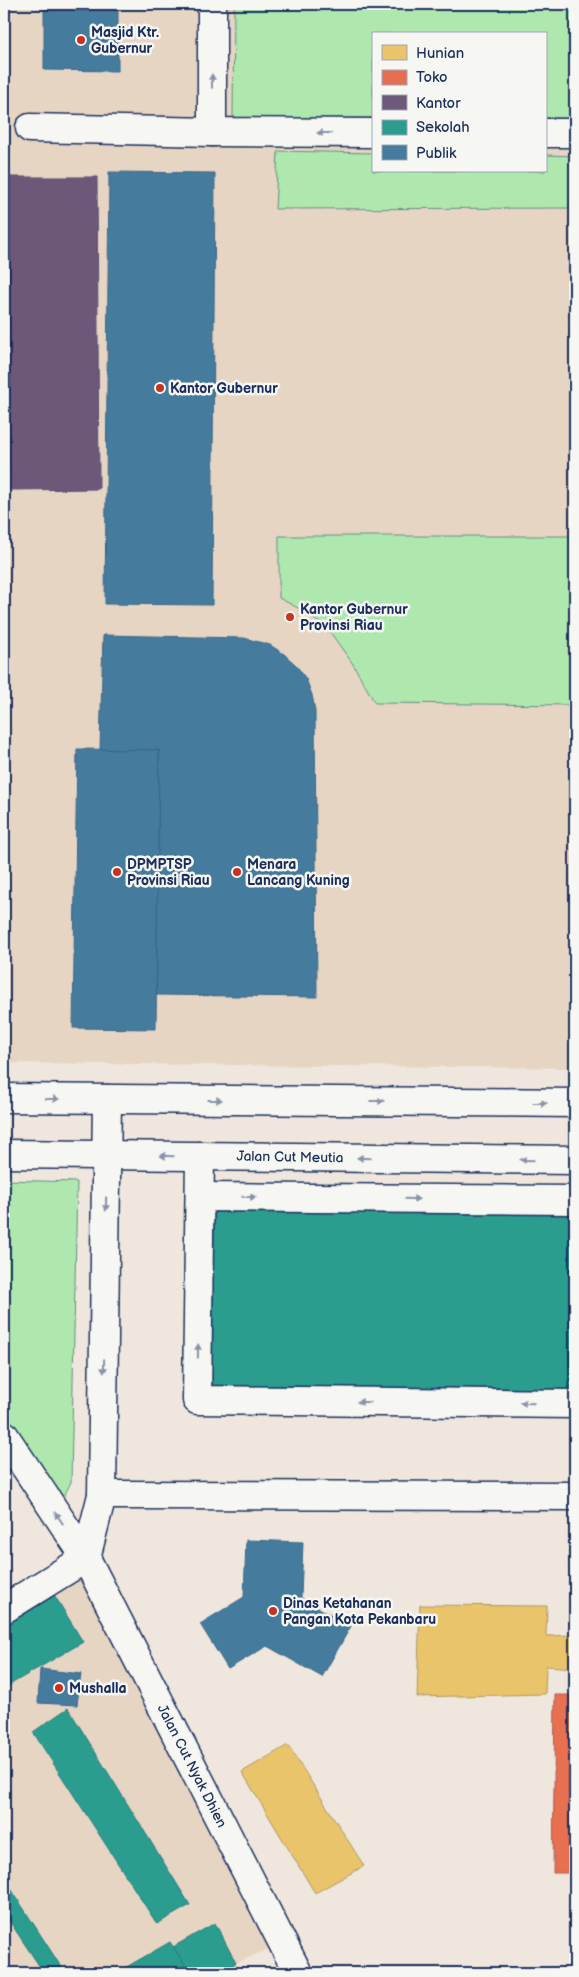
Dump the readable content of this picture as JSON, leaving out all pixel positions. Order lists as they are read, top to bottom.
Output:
{
  "streets": {
    "street": ["Jalan Cut Meutia", "Jalan Cut Nyak Dhien"]
  },
  "places": [
    "Masjid Ktr. Gubernur",
    "Kantor Gubernur",
    "Kantor Gubernur Provinsi Riau",
    "DPMPTSP Provinsi Riau",
    "Menara Lancang Kuning",
    "Dinas Ketahanan Pangan Kota Pekanbaru",
    "Mushalla"
  ],
  "legend": [
    "Hunian",
    "Toko",
    "Kantor",
    "Sekolah",
    "Publik"
  ]
}
